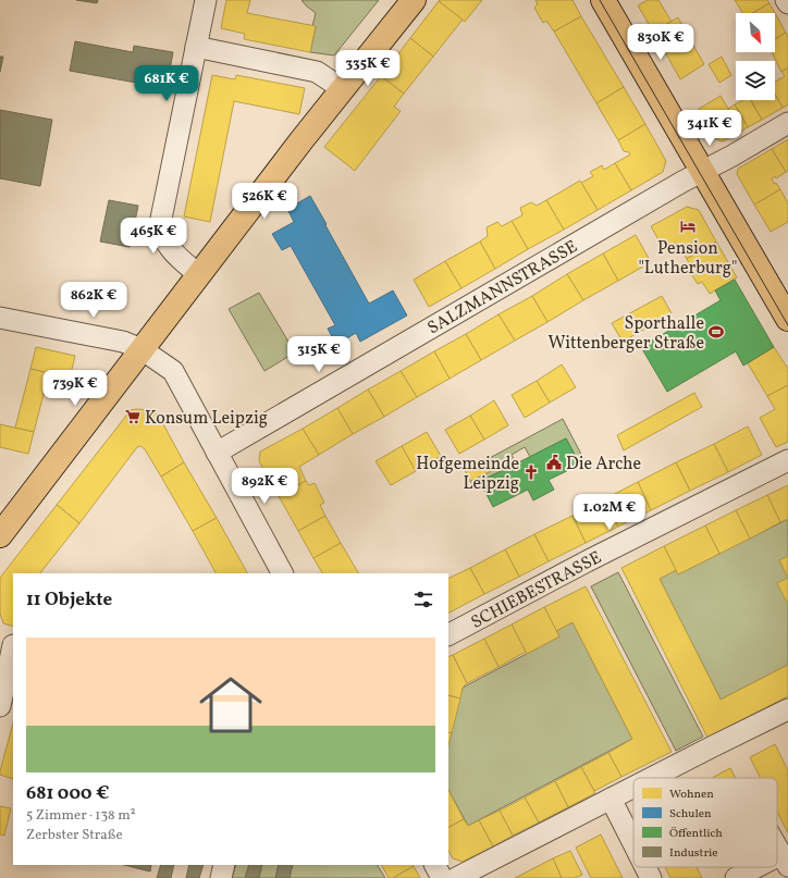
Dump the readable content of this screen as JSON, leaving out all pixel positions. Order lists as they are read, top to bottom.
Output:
{
  "streets": {
    "street": ["SALZMANNSTRASSE", "SCHIEBESTRASSE"]
  },
  "places": {
    "hotel": ["Pension \"Lutherburg\""],
    "sports": ["Sporthalle Wittenberger Straße"],
    "supermarket": ["Konsum Leipzig"],
    "public building": ["Die Arche"],
    "church": ["Hofgemeinde Leipzig"]
  },
  "legend": [
    "Wohnen",
    "Schulen",
    "Öffentlich",
    "Industrie"
  ],
  "north": "bottom right",
  "page": {
    "price": [
      "830K €",
      "335K €",
      "681K €",
      "341K €",
      "526K €",
      "465K €",
      "862K €",
      "315K €",
      "739K €",
      "892K €",
      "1.02M €"
    ],
    "heading": "11 Objekte",
    "list": [
      {
        "name": "681 000 €",
        "note": "5 Zimmer · 138 m² · Zerbster Straße"
      }
    ]
  }
}
